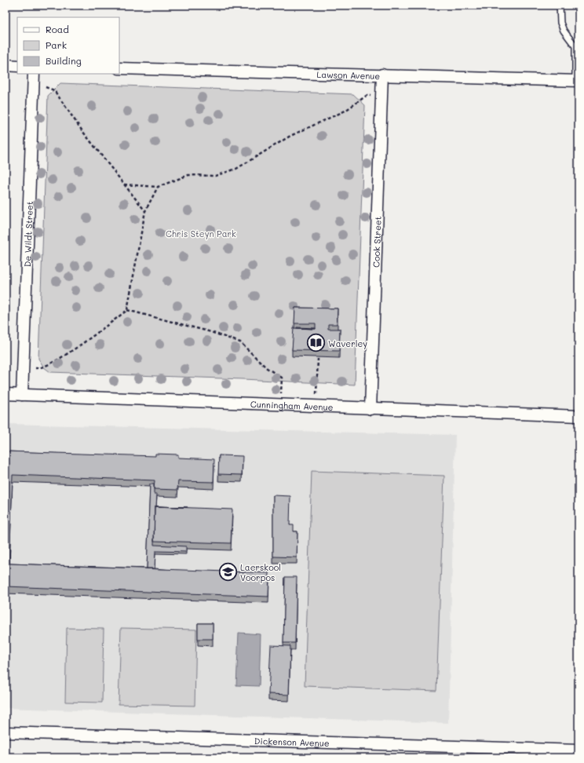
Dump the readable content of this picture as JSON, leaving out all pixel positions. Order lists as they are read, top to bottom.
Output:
{
  "streets": {
    "street": [
      "Lawson Avenue",
      "De Wildt Street",
      "Cook Street",
      "Cunningham Avenue",
      "Dickenson Avenue"
    ]
  },
  "crossings": [
    ["Lawson Avenue", "Cook Street"],
    ["De Wildt Street", "Cunningham Avenue"],
    ["Cook Street", "Cunningham Avenue"]
  ],
  "parks": ["Chris Steyn Park"],
  "places": {
    "library": ["Waverley"],
    "school or university": ["Laerskool Voorpos"]
  },
  "legend": ["Road", "Park", "Building"]
}
